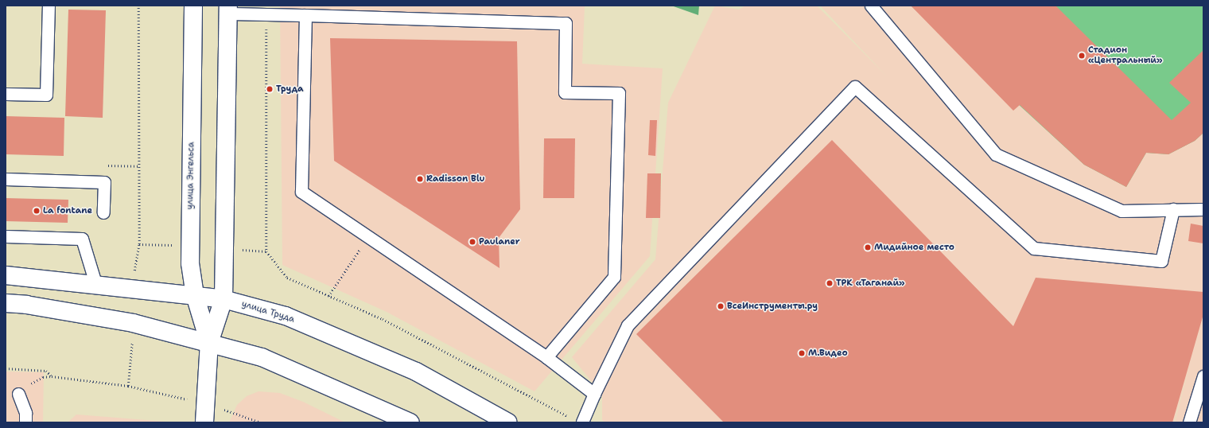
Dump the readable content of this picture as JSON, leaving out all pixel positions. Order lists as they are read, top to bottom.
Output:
{
  "streets": {
    "main road": ["улица Энгельса", "улица Труда"]
  },
  "crossings": [
    ["улица Энгельса", "улица Труда"]
  ],
  "places": [
    "Стадион «Центральный»",
    "Труда",
    "Radisson Blu",
    "La fontane",
    "Paulaner",
    "Мидийное место",
    "ТРК «Таганай»",
    "ВсеИнструменты.ру",
    "М.Видео"
  ]
}
